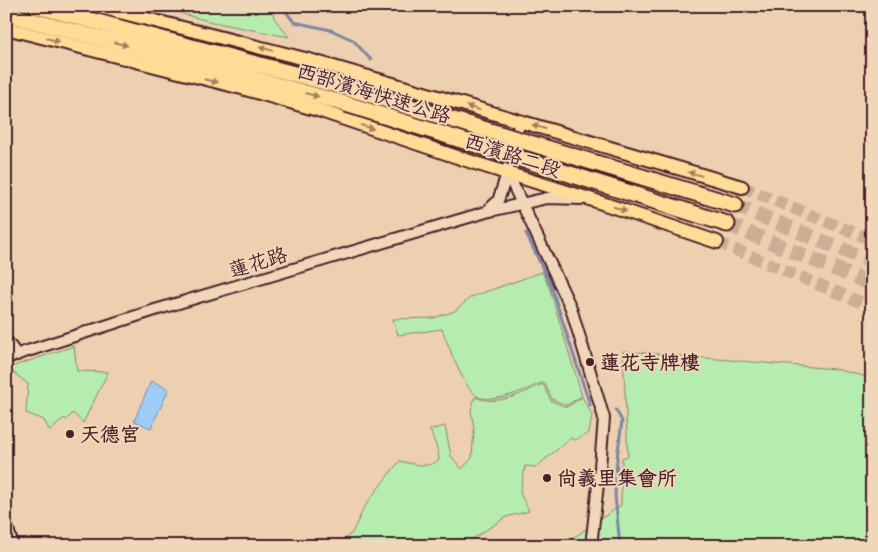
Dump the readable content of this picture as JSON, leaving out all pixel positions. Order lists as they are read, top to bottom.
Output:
{
  "streets": {
    "highway": ["西部濱海快速公路"],
    "main road": ["西濱路二段"],
    "street": ["蓮花路"]
  },
  "crossings": [
    ["西濱路二段", "蓮花路"]
  ],
  "places": ["蓮花寺牌樓", "天德宮", "尚義里集會所"]
}
